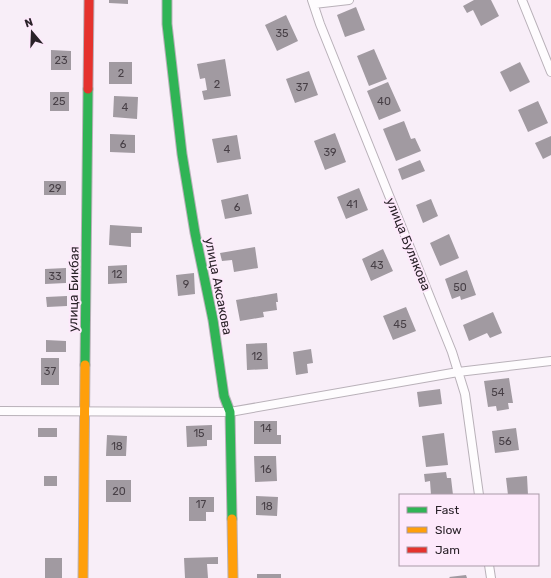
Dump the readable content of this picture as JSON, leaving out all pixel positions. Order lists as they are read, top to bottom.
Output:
{
  "streets": {
    "street": ["улица Булякова", "улица Аксакова", "улица Бикбая"]
  },
  "house_numbers": [
    "35",
    "23",
    "2",
    "2",
    "37",
    "25",
    "40",
    "4",
    "6",
    "4",
    "39",
    "29",
    "41",
    "6",
    "43",
    "12",
    "33",
    "9",
    "50",
    "45",
    "12",
    "37",
    "54",
    "14",
    "15",
    "56",
    "18",
    "16",
    "20",
    "17",
    "18"
  ],
  "legend": ["Fast", "Slow", "Jam"],
  "north": "top"
}
